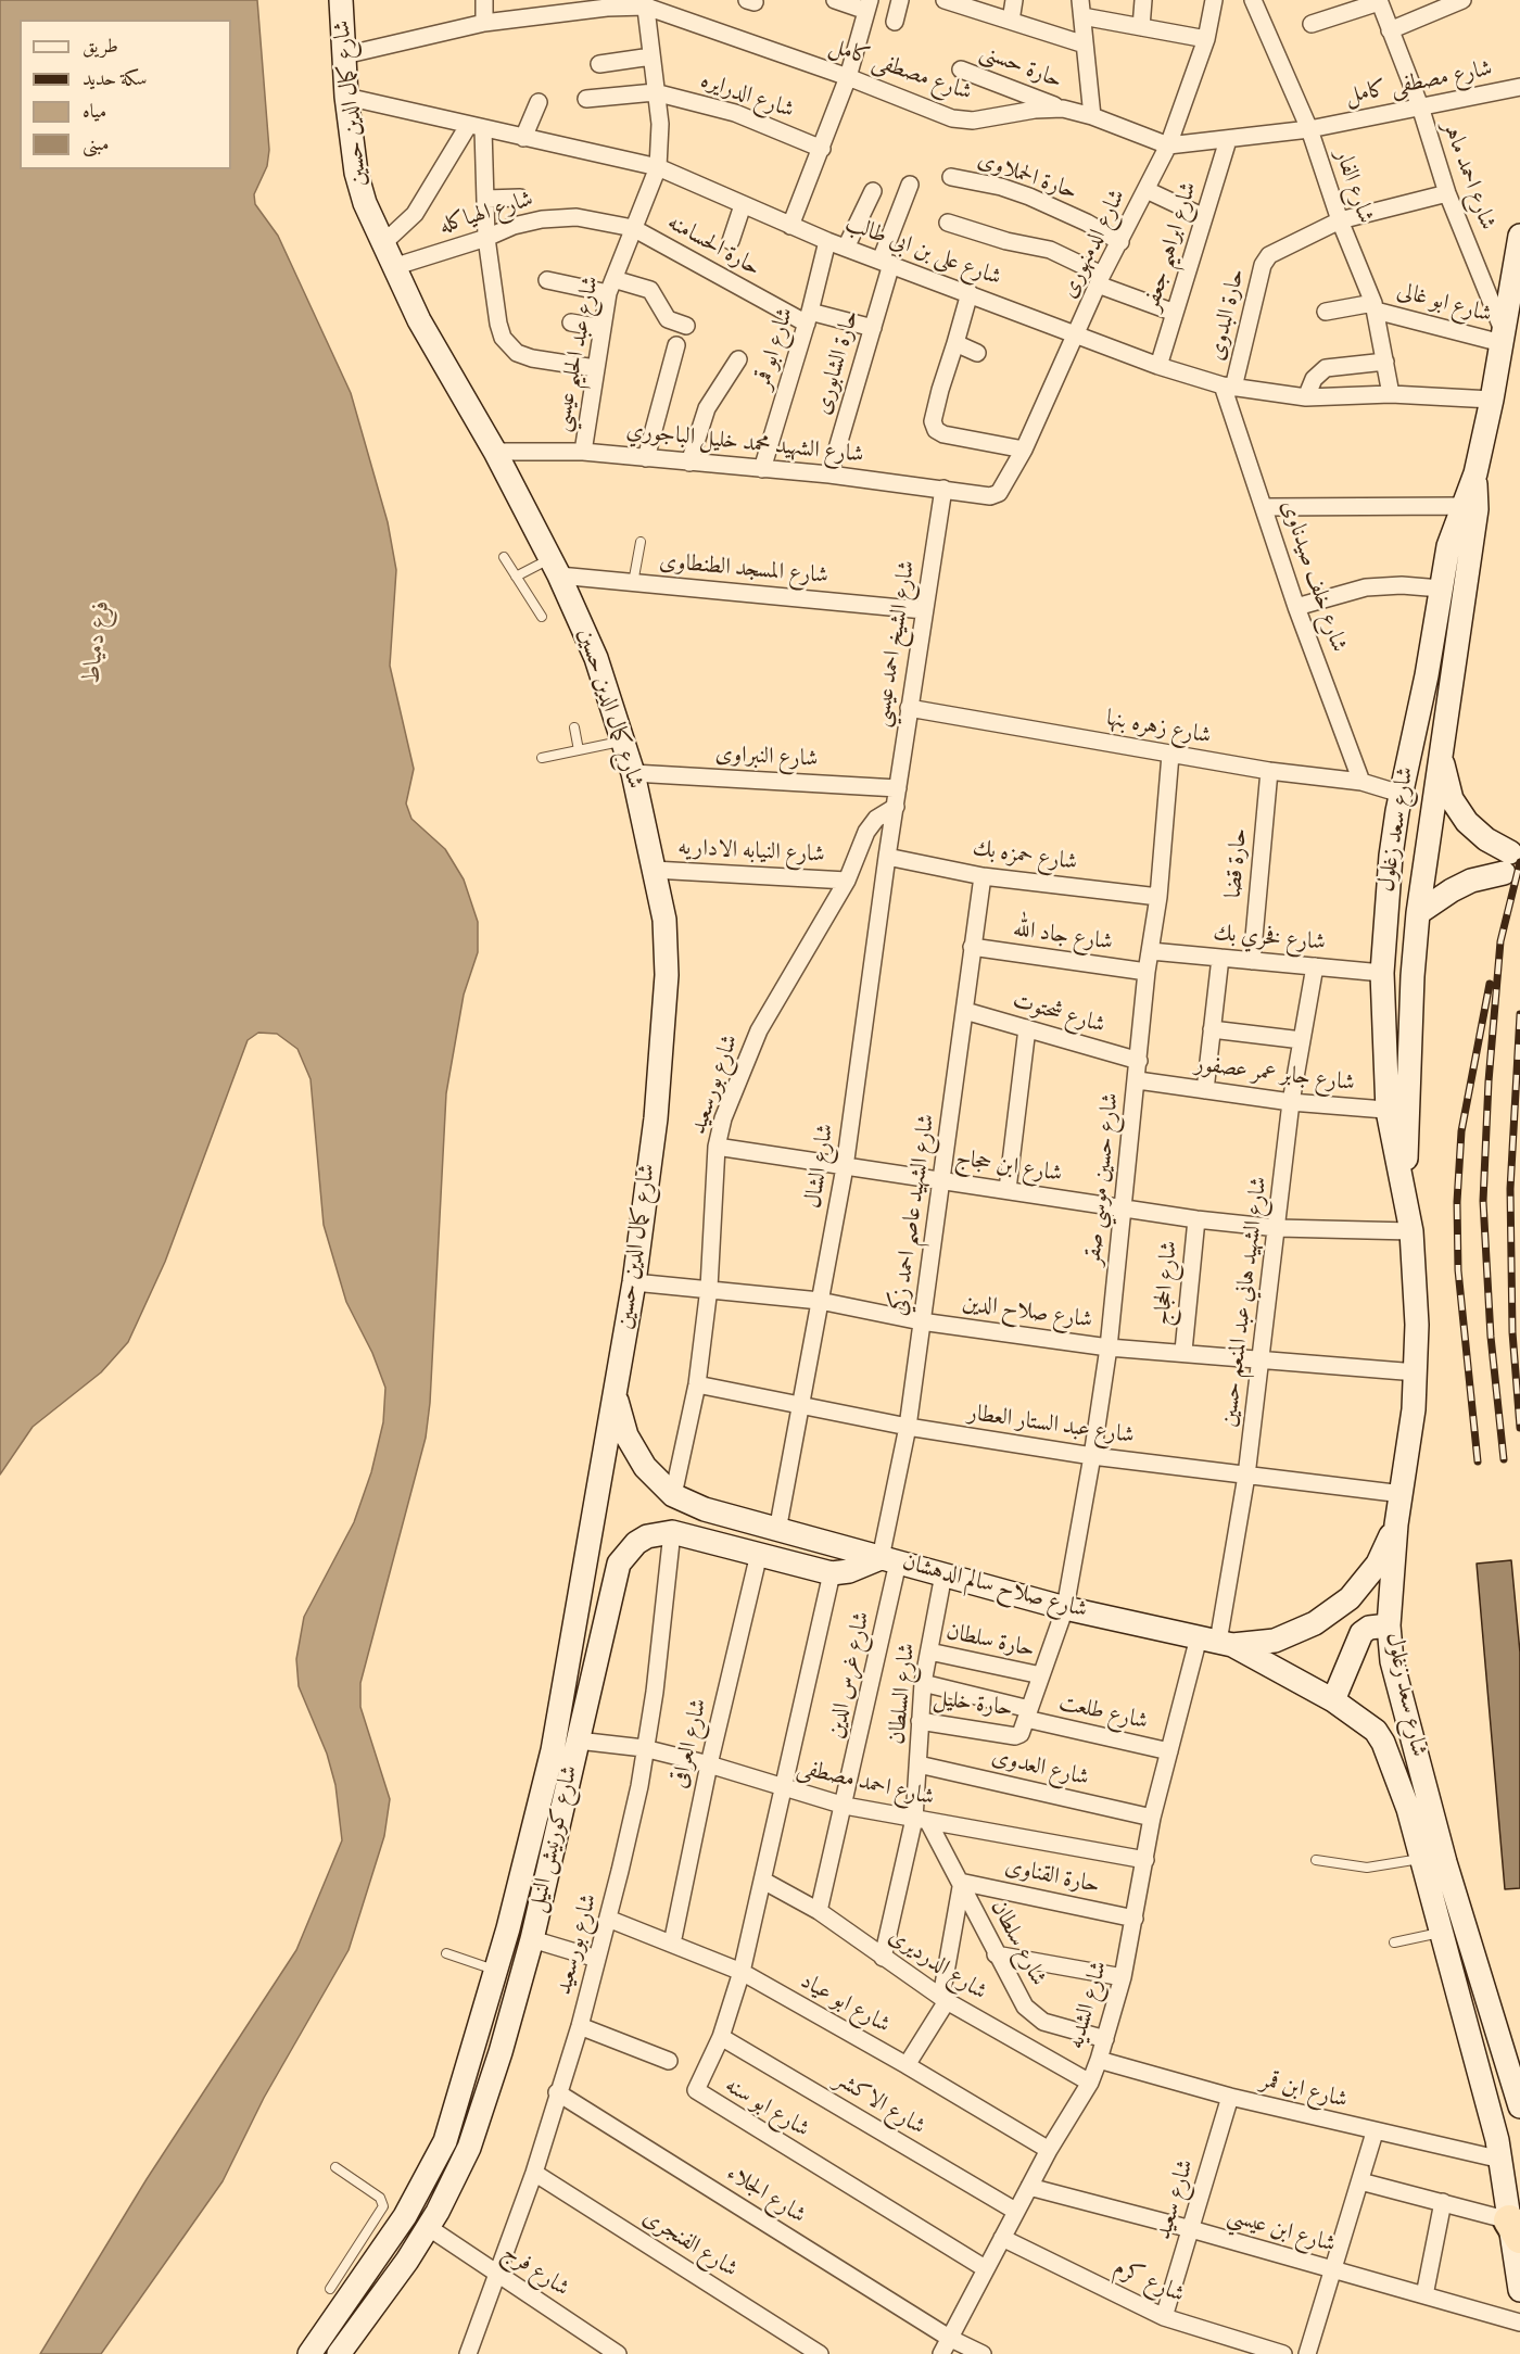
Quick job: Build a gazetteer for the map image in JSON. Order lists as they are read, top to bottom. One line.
{"streets":{"main road":["شارع كمال الدين حسين","شارع سعد زغلول","شارع صلاح سالم الدهشان","شارع كورنيش النيل"],"street":["حارة حسنى","شارع مصطفى كامل","شارع الدرايره","شارع احمد ماهر","حارة الحملاوى","شارع الفار","شارع الهياكله","شارع الدمنهورى","حارة الحسامنه","شارع ابراهيم جعفر","شارع على بن ابى طالب","شارع ابو غالى","حارة البدوى","شارع ابو قمر","شارع عبد الحليم عيسي","حارة الشابورى","شارع الشهيد محمد خليل الباجوري","شارع المسجد الطنطاوى","شارع خلف صيدناوى","شارع الشيخ احمد عيسي","شارع زهره بنها","شارع النبراوى","شارع النيابه الاداريه","شارع حمزه بك","حارة قضا","شارع جاد الله","شارع فخري بك","شارع شحتوت","شارع جابر عمر عصفور","شارع بورسعيد","شارع الشال","شارع ابن حجاج","شارع حسين موسي صقر","شارع الشهيد عاصم احمد زكي","شارع الحجاج","شارع الشهيد هاني عبد المنعم حسين","شارع صلاح الدين","شارع عبد الستار العطار","حارة سلطان","شارع غرس الدين","شارع السلطان","حارة خليل","شارع طلعت","شارع العراقى","شارع العدوى","شارع احمد مصطفى","حارة القناوى","شارع سلطان","شارع الدرديرى","شارع ابو عياد","شارع الشديه","شارع ابن قمر","شارع الاكشر","شارع ابو سنه","شارع الجلاء","شارع سعيد","شارع ابن عيسي","شارع الفنجرى","شارع فرج","شارع كرم"]},"crossings":[["حارة حسنى","شارع مصطفى كامل"],["شارع مصطفى كامل","شارع كمال الدين حسين"],["شارع مصطفى كامل","شارع احمد ماهر"],["شارع مصطفى كامل","شارع الفار"],["شارع مصطفى كامل","شارع الدمنهورى"],["شارع مصطفى كامل","شارع ابراهيم جعفر"],["شارع مصطفى كامل","شارع عبد الحليم عيسي"],["شارع الدرايره","شارع عبد الحليم عيسي"],["شارع كمال الدين حسين","شارع الهياكله"],["شارع كمال الدين حسين","شارع على بن ابى طالب"],["شارع كمال الدين حسين","شارع الشهيد محمد خليل الباجوري"],["شارع كمال الدين حسين","شارع المسجد الطنطاوى"],["شارع كمال الدين حسين","شارع النبراوى"],["شارع كمال الدين حسين","شارع النيابه الاداريه"],["شارع كمال الدين حسين","شارع صلاح الدين"],["شارع كمال الدين حسين","شارع صلاح سالم الدهشان"],["شارع كمال الدين حسين","شارع كورنيش النيل"],["شارع احمد ماهر","شارع ابو غالى"],["شارع احمد ماهر","حارة البدوى"],["شارع احمد ماهر","شارع سعد زغلول"],["حارة الحملاوى","شارع الدمنهورى"],["شارع الفار","شارع على بن ابى طالب"],["شارع الفار","شارع ابو غالى"],["شارع الفار","حارة البدوى"],["شارع الهياكله","حارة الحسامنه"],["شارع الهياكله","شارع عبد الحليم عيسي"],["شارع الدمنهورى","شارع على بن ابى طالب"],["شارع الدمنهورى","شارع الشهيد محمد خليل الباجوري"],["حارة الحسامنه","شارع ابو قمر"],["حارة الحسامنه","شارع عبد الحليم عيسي"],["حارة الحسامنه","حارة الشابورى"],["شارع ابراهيم جعفر","شارع على بن ابى طالب"],["شارع على بن ابى طالب","حارة البدوى"],["شارع على بن ابى طالب","شارع ابو قمر"],["شارع على بن ابى طالب","شارع عبد الحليم عيسي"],["شارع على بن ابى طالب","حارة الشابورى"],["شارع على بن ابى طالب","شارع خلف صيدناوى"],["شارع على بن ابى طالب","شارع سعد زغلول"],["شارع ابو غالى","شارع سعد زغلول"],["حارة البدوى","شارع خلف صيدناوى"],["شارع ابو قمر","شارع الشهيد محمد خليل الباجوري"],["شارع عبد الحليم عيسي","شارع الشهيد محمد خليل الباجوري"],["حارة الشابورى","شارع الشهيد محمد خليل الباجوري"],["شارع الشهيد محمد خليل الباجوري","شارع الشيخ احمد عيسي"],["شارع المسجد الطنطاوى","شارع الشيخ احمد عيسي"],["شارع خلف صيدناوى","شارع زهره بنها"],["شارع الشيخ احمد عيسي","شارع زهره بنها"],["شارع الشيخ احمد عيسي","شارع النبراوى"],["شارع الشيخ احمد عيسي","شارع بورسعيد"],["شارع الشيخ احمد عيسي","شارع الشال"],["شارع زهره بنها","شارع سعد زغلول"],["شارع زهره بنها","حارة قضا"],["شارع زهره بنها","شارع حسين موسي صقر"],["شارع سعد زغلول","شارع فخري بك"],["شارع سعد زغلول","شارع جابر عمر عصفور"],["شارع سعد زغلول","شارع ابن حجاج"],["شارع سعد زغلول","شارع الشهيد هاني عبد المنعم حسين"],["شارع سعد زغلول","شارع صلاح الدين"],["شارع سعد زغلول","شارع عبد الستار العطار"],["شارع سعد زغلول","شارع صلاح سالم الدهشان"],["شارع سعد زغلول","شارع الشديه"],["شارع سعد زغلول","شارع ابن قمر"],["شارع النيابه الاداريه","شارع بورسعيد"],["شارع حمزه بك","شارع الشال"],["شارع حمزه بك","شارع حسين موسي صقر"],["شارع حمزه بك","شارع الشهيد عاصم احمد زكي"],["حارة قضا","شارع فخري بك"],["شارع جاد الله","شارع حسين موسي صقر"],["شارع جاد الله","شارع الشهيد عاصم احمد زكي"],["شارع فخري بك","شارع حسين موسي صقر"],["شارع فخري بك","شارع الشهيد هاني عبد المنعم حسين"],["شارع شحتوت","شارع حسين موسي صقر"],["شارع شحتوت","شارع الشهيد عاصم احمد زكي"],["شارع جابر عمر عصفور","شارع حسين موسي صقر"],["شارع جابر عمر عصفور","شارع الشهيد هاني عبد المنعم حسين"],["شارع بورسعيد","شارع الشال"],["شارع بورسعيد","شارع ابن حجاج"],["شارع بورسعيد","شارع صلاح الدين"],["شارع بورسعيد","شارع عبد الستار العطار"],["شارع بورسعيد","شارع صلاح سالم الدهشان"],["شارع بورسعيد","شارع احمد مصطفى"],["شارع بورسعيد","شارع كورنيش النيل"],["شارع بورسعيد","شارع ابو عياد"],["شارع بورسعيد","شارع الجلاء"],["شارع بورسعيد","شارع الفنجرى"],["شارع بورسعيد","شارع فرج"],["شارع الشال","شارع ابن حجاج"],["شارع الشال","شارع صلاح الدين"],["شارع الشال","شارع عبد الستار العطار"],["شارع الشال","شارع صلاح سالم الدهشان"],["شارع ابن حجاج","شارع حسين موسي صقر"],["شارع ابن حجاج","شارع الشهيد عاصم احمد زكي"],["شارع ابن حجاج","شارع الحجاج"],["شارع ابن حجاج","شارع الشهيد هاني عبد المنعم حسين"],["شارع حسين موسي صقر","شارع صلاح الدين"],["شارع حسين موسي صقر","شارع عبد الستار العطار"],["شارع حسين موسي صقر","شارع صلاح سالم الدهشان"],["شارع حسين موسي صقر","حارة سلطان"],["شارع حسين موسي صقر","حارة خليل"],["شارع حسين موسي صقر","شارع طلعت"],["شارع الشهيد عاصم احمد زكي","شارع صلاح الدين"],["شارع الشهيد عاصم احمد زكي","شارع عبد الستار العطار"],["شارع الشهيد عاصم احمد زكي","شارع صلاح سالم الدهشان"],["شارع الشهيد عاصم احمد زكي","شارع غرس الدين"],["شارع الشهيد عاصم احمد زكي","شارع كورنيش النيل"],["شارع الحجاج","شارع صلاح الدين"],["شارع الشهيد هاني عبد المنعم حسين","شارع صلاح الدين"],["شارع الشهيد هاني عبد المنعم حسين","شارع عبد الستار العطار"],["شارع الشهيد هاني عبد المنعم حسين","شارع صلاح سالم الدهشان"],["شارع الشهيد هاني عبد المنعم حسين","شارع الشديه"],["شارع صلاح سالم الدهشان","شارع غرس الدين"],["شارع صلاح سالم الدهشان","شارع السلطان"],["شارع صلاح سالم الدهشان","شارع كورنيش النيل"],["شارع صلاح سالم الدهشان","شارع الشديه"],["حارة سلطان","شارع السلطان"],["شارع غرس الدين","شارع احمد مصطفى"],["شارع غرس الدين","شارع كورنيش النيل"],["شارع غرس الدين","شارع الدرديرى"],["شارع السلطان","حارة خليل"],["شارع السلطان","شارع العدوى"],["شارع السلطان","شارع احمد مصطفى"],["شارع السلطان","شارع سلطان"],["شارع السلطان","شارع الدرديرى"],["حارة خليل","شارع طلعت"],["شارع طلعت","شارع الشديه"],["شارع العراقى","شارع احمد مصطفى"],["شارع العراقى","شارع كورنيش النيل"],["شارع العراقى","شارع ابو عياد"],["شارع العدوى","شارع الشديه"],["شارع احمد مصطفى","شارع كورنيش النيل"],["شارع احمد مصطفى","شارع سلطان"],["شارع احمد مصطفى","شارع الشديه"],["شارع احمد مصطفى","شارع ابو سنه"],["شارع كورنيش النيل","شارع فرج"],["حارة القناوى","شارع سلطان"],["حارة القناوى","شارع الشديه"],["شارع سلطان","شارع الشديه"],["شارع الدرديرى","شارع الشديه"],["شارع الدرديرى","شارع ابو سنه"],["شارع ابو عياد","شارع الشديه"],["شارع ابو عياد","شارع ابو سنه"],["شارع الشديه","شارع ابن قمر"],["شارع الشديه","شارع الاكشر"],["شارع الشديه","شارع ابو سنه"],["شارع الشديه","شارع الجلاء"],["شارع الشديه","شارع ابن عيسي"],["شارع الشديه","شارع كرم"],["شارع ابن قمر","شارع سعيد"],["شارع الاكشر","شارع ابو سنه"],["شارع سعيد","شارع ابن عيسي"],["شارع سعيد","شارع كرم"]],"water":["فرع دمياط"],"legend":["طريق","سكة حديد","مياه","مبنى"]}
